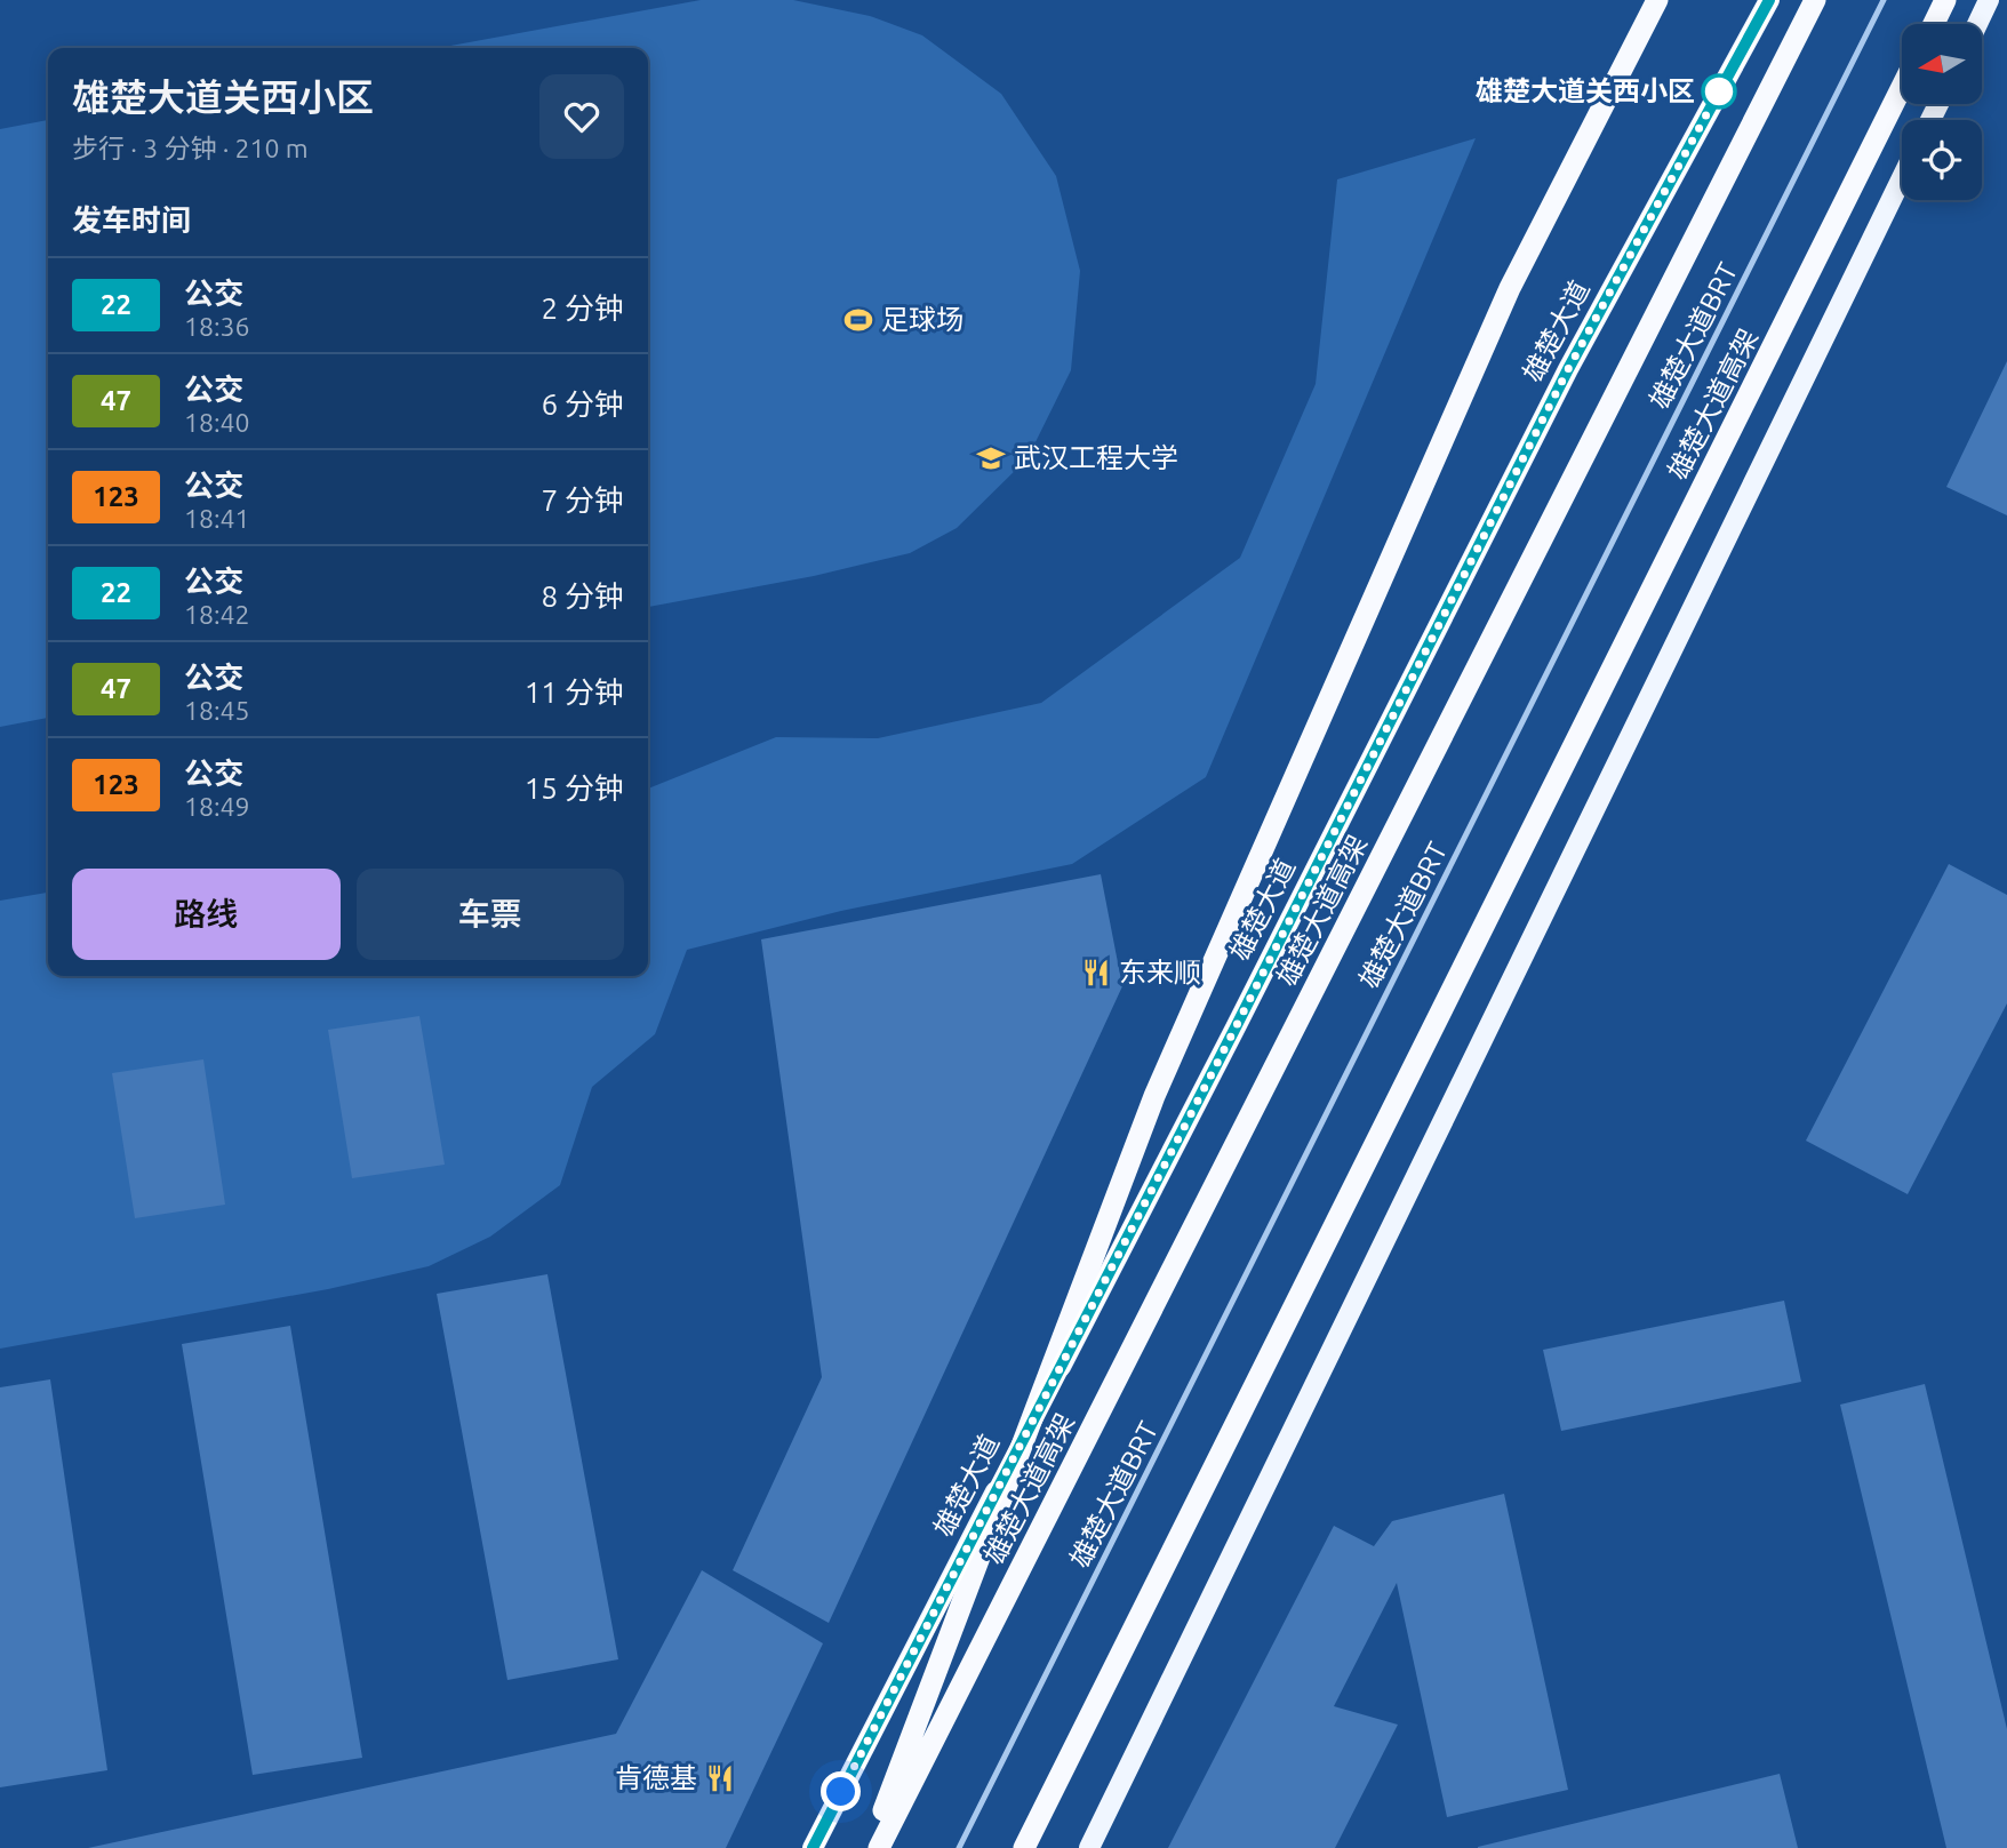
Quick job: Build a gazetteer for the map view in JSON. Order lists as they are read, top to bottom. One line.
{"streets":{"highway":["雄楚大道高架"],"main road":["雄楚大道"],"lane":["雄楚大道BRT"]},"places":{"other":["雄楚大道关西小区"],"sports":["足球场"],"school or university":["武汉工程大学"],"restaurant":["东来顺","肯德基"]},"lines":["bus line 22"],"north":"left","page":{"heading":[["雄楚大道关西小区","步行 · 3 分钟 · 210 m"],"发车时间"],"list":[{"mark":"22","name":"公交","note":"18:36","value":"2 分钟"},{"mark":"47","name":"公交","note":"18:40","value":"6 分钟"},{"mark":"123","name":"公交","note":"18:41","value":"7 分钟"},{"mark":"22","name":"公交","note":"18:42","value":"8 分钟"},{"mark":"47","name":"公交","note":"18:45","value":"11 分钟"},{"mark":"123","name":"公交","note":"18:49","value":"15 分钟"}],"buttons":["路线","车票"]}}
